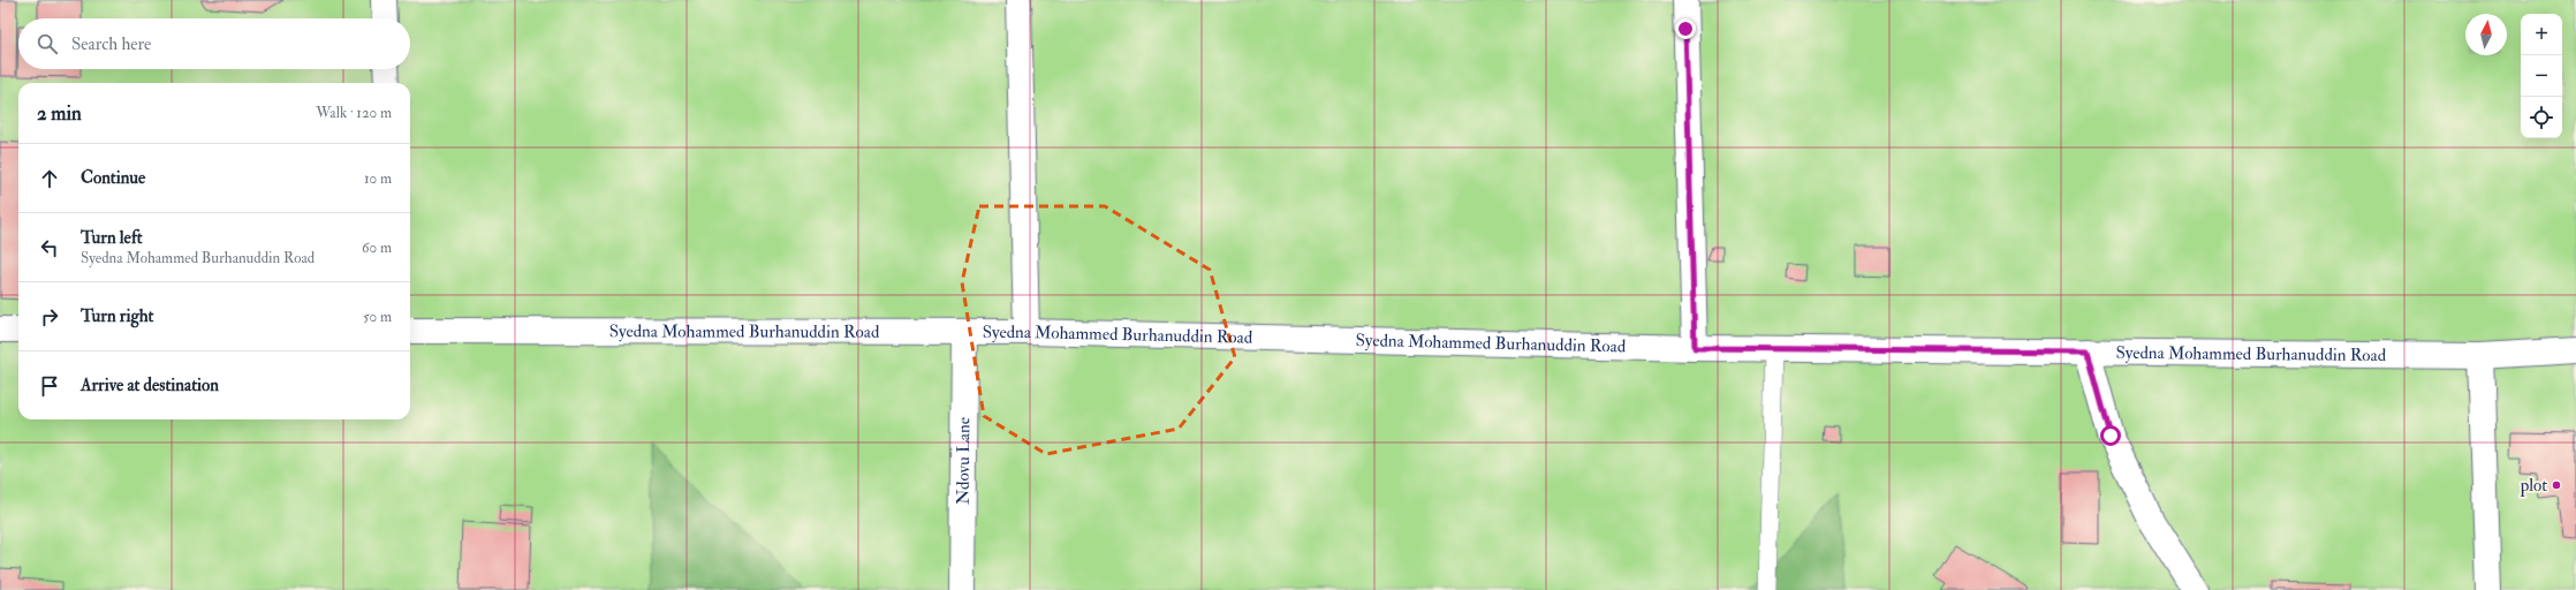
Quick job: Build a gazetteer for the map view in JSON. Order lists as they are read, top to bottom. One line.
{"streets":{"street":["Syedna Mohammed Burhanuddin Road","Ndovu Lane"]},"crossings":[["Syedna Mohammed Burhanuddin Road","Ndovu Lane"]],"places":["plot"],"north":"top","page":{"map_buttons":["+","−"],"search":"Search here","heading":["2 min","Walk · 120 m"],"list":[["Continue","10 m"],["Turn left","Syedna Mohammed Burhanuddin Road","60 m"],["Turn right","50 m"],"Arrive at destination"]}}
